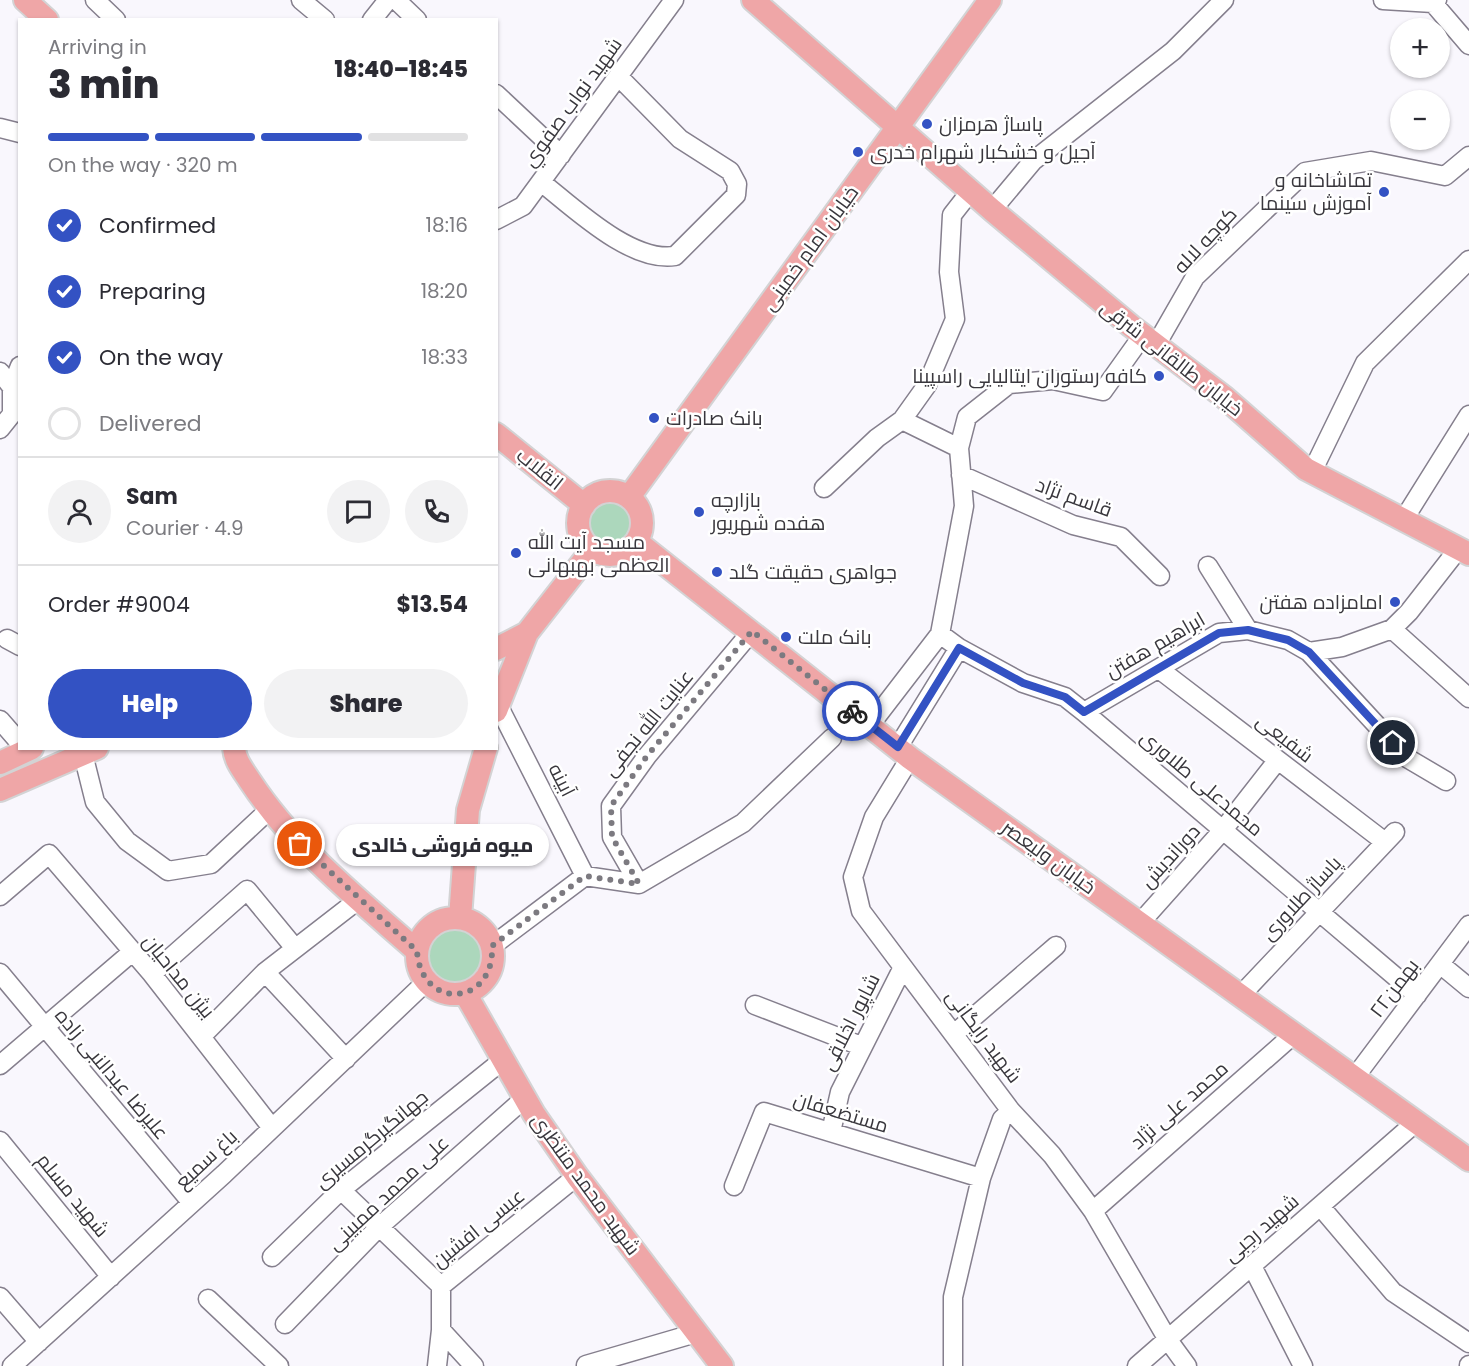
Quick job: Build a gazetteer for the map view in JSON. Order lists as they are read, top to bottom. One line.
{"streets":{"main road":["خیابان امام خمینی","خیابان طالقانی شرقی","انقلاب","خیابان ولیعصر","شهید محمد منتظری"],"street":["شهید نواب صفوي","کوچه لاله","قاسم نژاد","ابراهیم هفتن","عنایت الله نجفی","شفیعی","آبینه","محمدعلی طلاوری","دوراندیش","پاساژ طلاوری","بیژن مداحیان","۲۲بهمن","شاپور اخلاقی","شهید رایگانی","علیرضا عبدالنبی زاده","محمد علی نژاد","مستضعفان","جهانگیرگرمسیری","باغ سمیع","علی محمد ممبینی","شهید مسلم","عیسی افشین","شهید رجبی"]},"crossings":[["کوچه لاله","خیابان طالقانی شرقی"],["خیابان امام خمینی","خیابان طالقانی شرقی"],["خیابان امام خمینی","انقلاب"],["خیابان امام خمینی","خیابان ولیعصر"],["انقلاب","خیابان ولیعصر"],["ابراهیم هفتن","شفیعی"],["ابراهیم هفتن","محمدعلی طلاوری"],["عنایت الله نجفی","خیابان ولیعصر"],["شفیعی","دوراندیش"],["شفیعی","پاساژ طلاوری"],["محمدعلی طلاوری","دوراندیش"],["محمدعلی طلاوری","پاساژ طلاوری"],["محمدعلی طلاوری","۲۲بهمن"],["محمدعلی طلاوری","شهید رایگانی"],["دوراندیش","خیابان ولیعصر"],["خیابان ولیعصر","پاساژ طلاوری"],["خیابان ولیعصر","۲۲بهمن"],["خیابان ولیعصر","شهید رایگانی"],["خیابان ولیعصر","محمد علی نژاد"],["خیابان ولیعصر","شهید رجبی"],["بیژن مداحیان","باغ سمیع"],["شاپور اخلاقی","شهید رایگانی"],["شاپور اخلاقی","مستضعفان"],["شهید رایگانی","مستضعفان"],["علیرضا عبدالنبی زاده","باغ سمیع"],["جهانگیرگرمسیری","شهید محمد منتظری"],["باغ سمیع","شهید محمد منتظری"],["باغ سمیع","شهید مسلم"],["شهید محمد منتظری","علی محمد ممبینی"],["شهید محمد منتظری","عیسی افشین"]],"places":["پاساژ هرمزان","آجیل و خشکبار شهرام خدری","تماشاخانه و آموزش سینما","کافه رستوران ایتالیایی راسپینا","بانک صادرات","بازارچه هفده شهریور","مسجد آیت الله العظمی بهبهانی","جواهری حقیقت گلد","امامزاده هفتن","بانک ملت","میوه فروشی خالدی"],"page":{"map_buttons":["+","−"],"heading":["3 min","Arriving in","18:40–18:45"],"panel":["Sam","Courier · 4.9","Order #9004","$13.54"],"bar":"On the way · 320 m","list":[["Confirmed","18:16"],["Preparing","18:20"],["On the way","18:33"],"Delivered"],"buttons":["Help","Share"],"bubble":"میوه فروشی خالدی"}}
